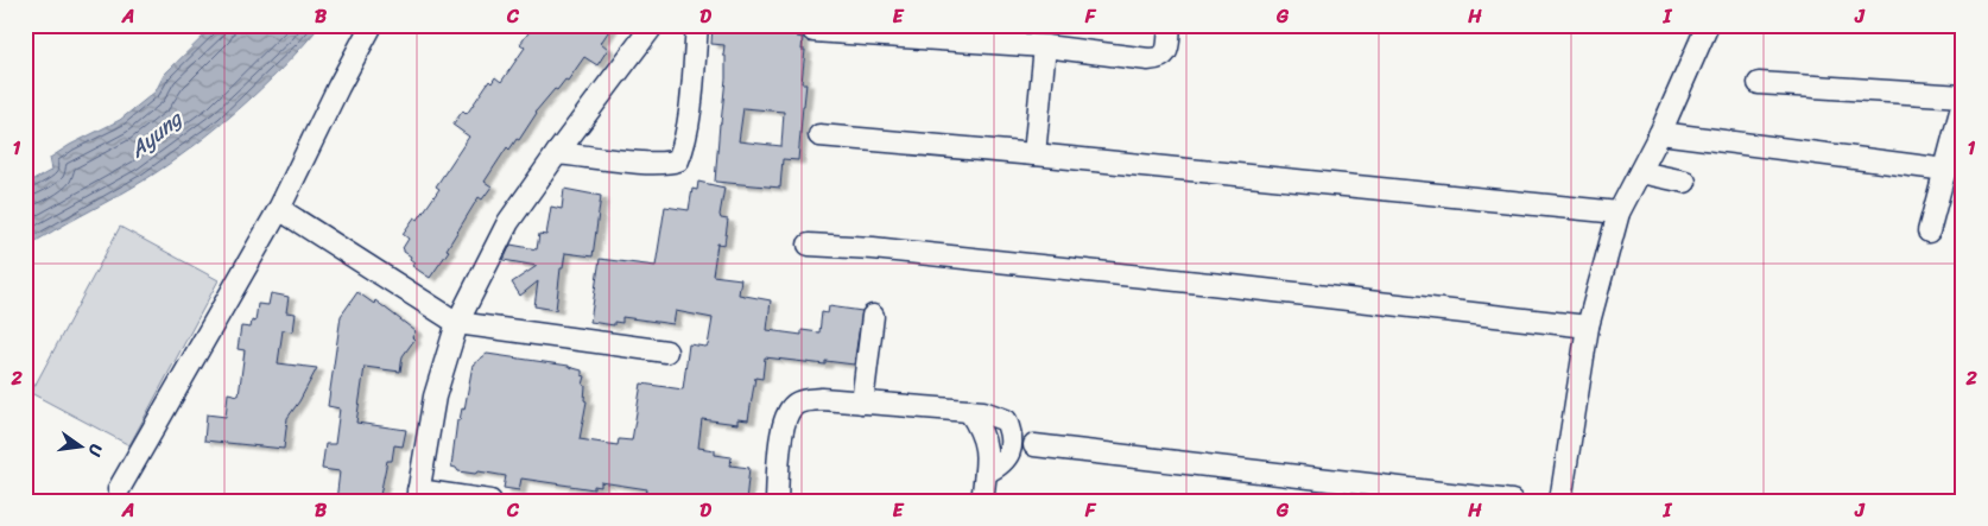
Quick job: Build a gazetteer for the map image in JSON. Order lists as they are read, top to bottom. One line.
{"water":["Ayung"],"north":"right","grid":{"columns":["A","B","C","D","E","F","G","H","I","J"],"rows":["1","2"]}}
